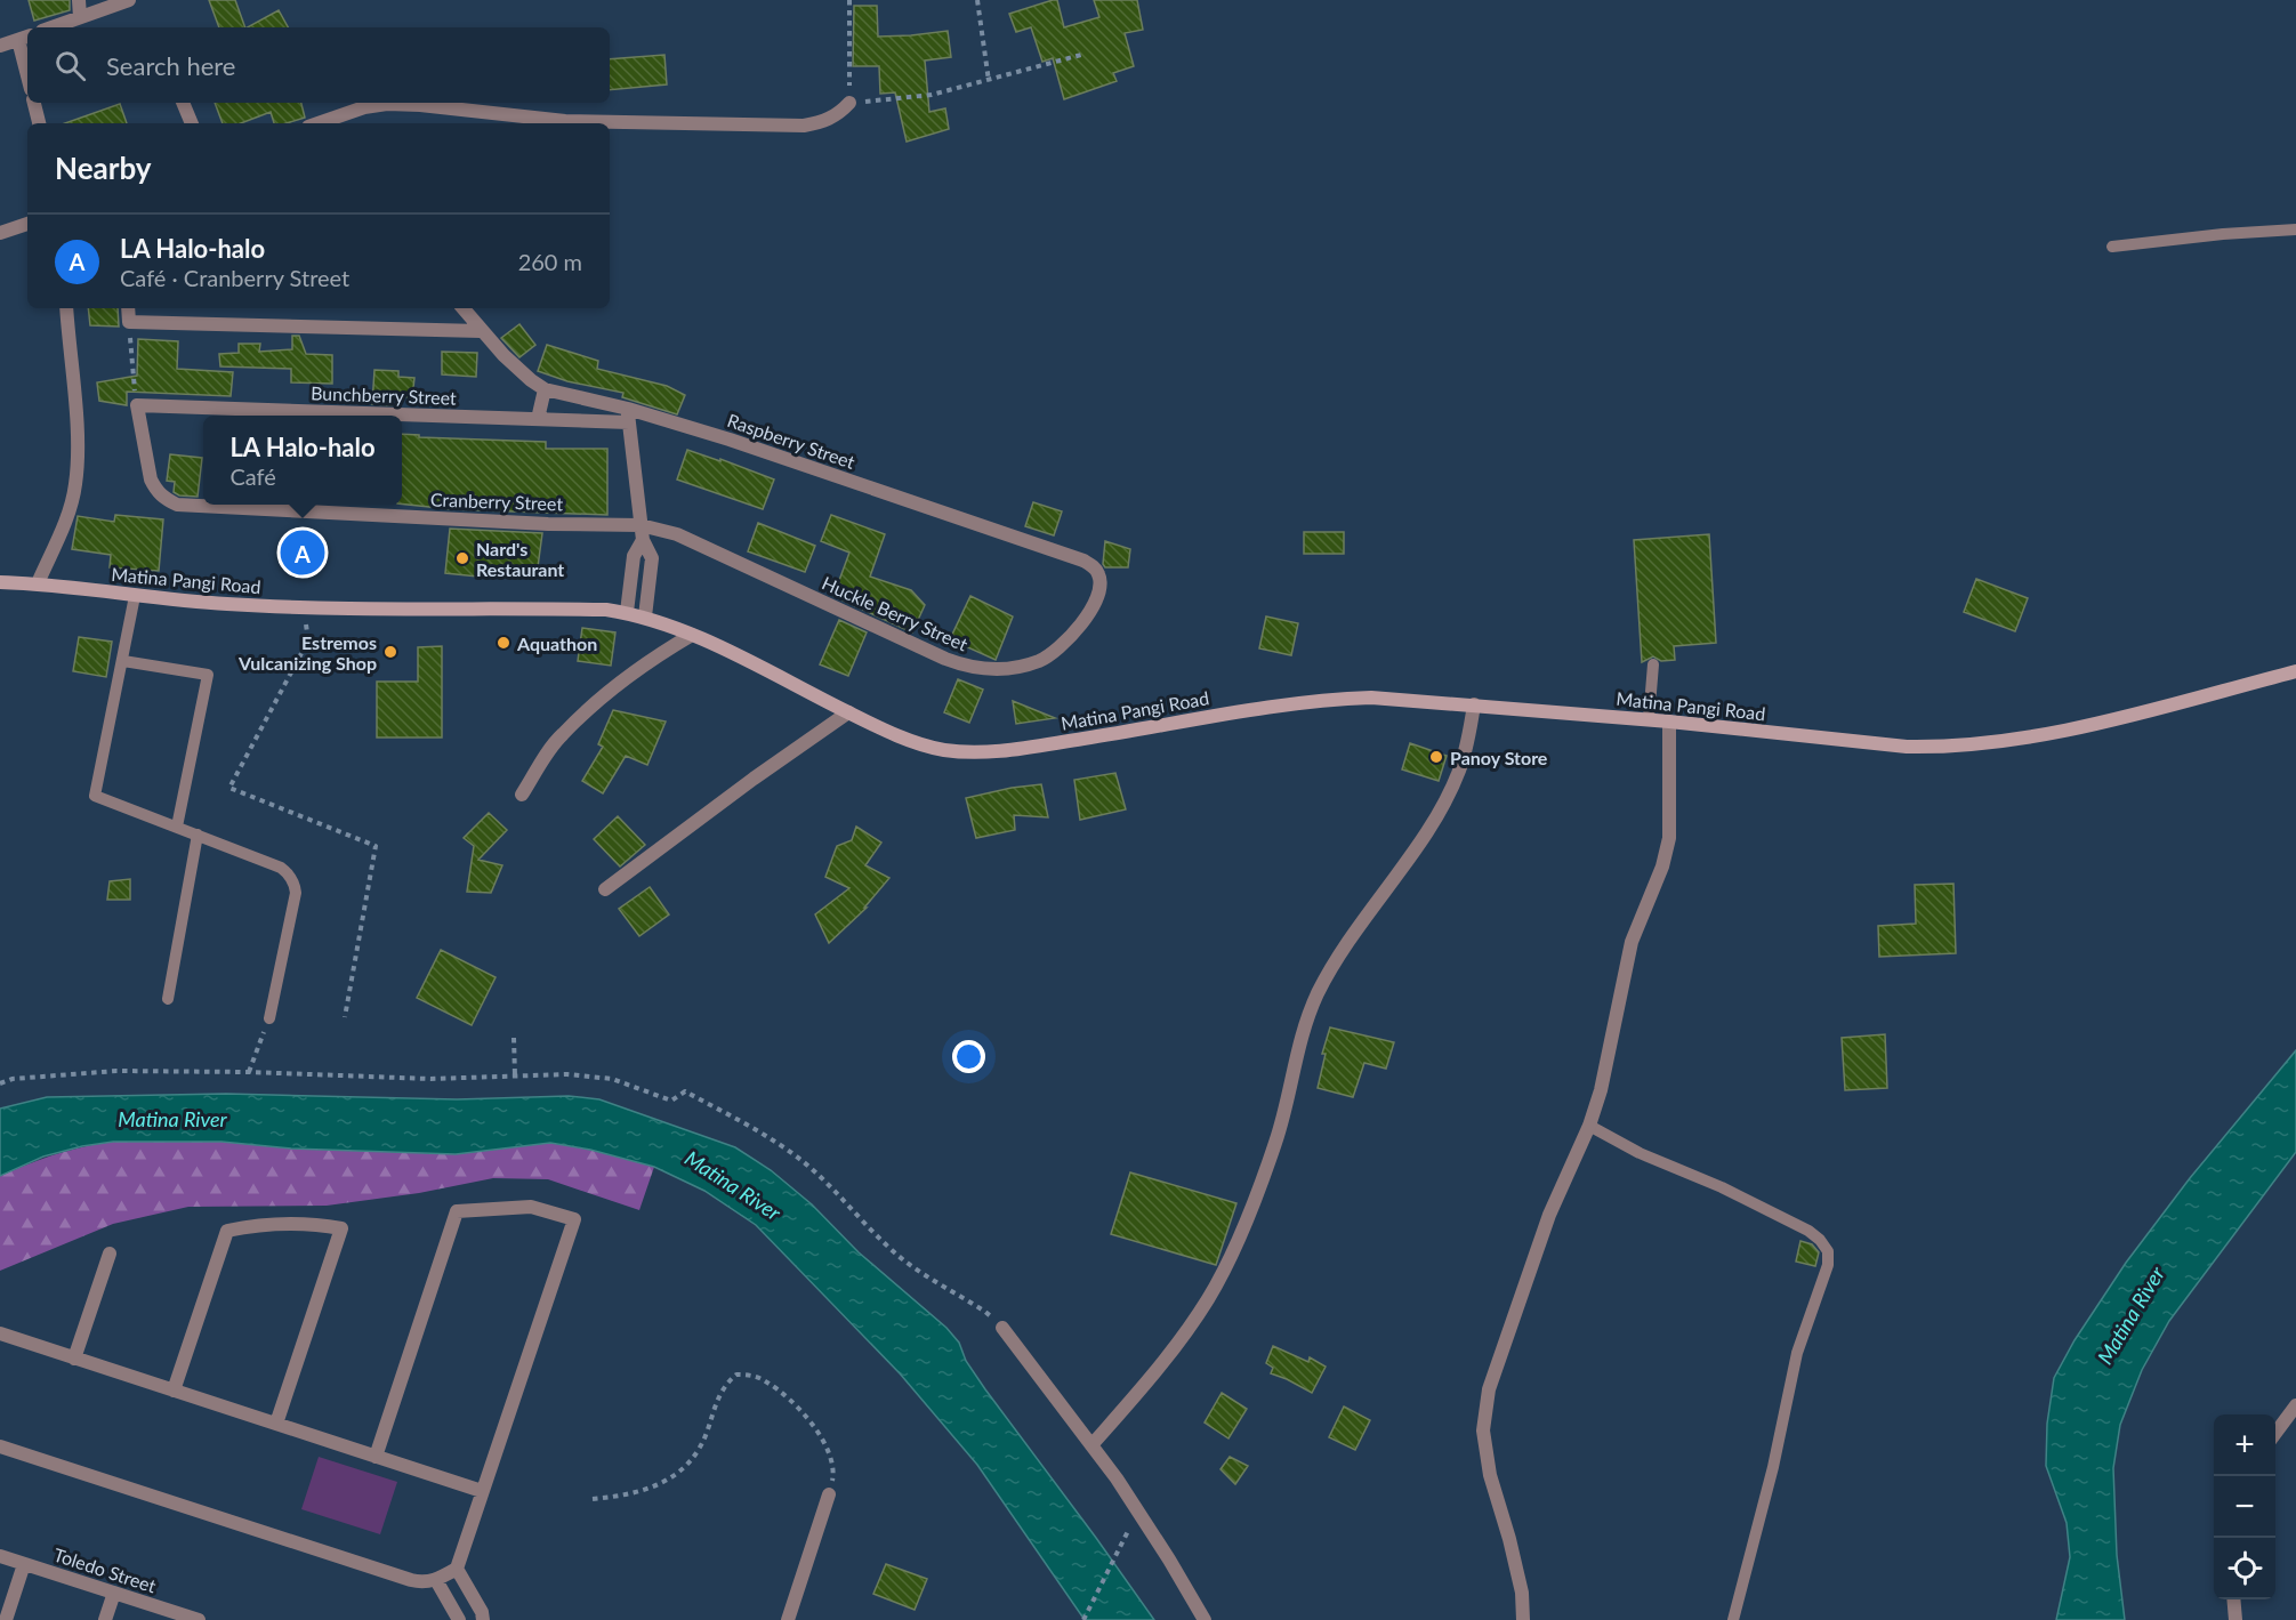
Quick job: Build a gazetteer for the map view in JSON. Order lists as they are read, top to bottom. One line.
{"streets":{"street":["Bunchberry Street","Raspberry Street","Cranberry Street","Matina Pangi Road","Huckle Berry Street","Toledo Street"]},"crossings":[["Bunchberry Street","Raspberry Street"],["Bunchberry Street","Cranberry Street"],["Raspberry Street","Huckle Berry Street"],["Cranberry Street","Huckle Berry Street"]],"water":["Matina River"],"places":["Nard's Restaurant","Aquathon","Estremos Vulcanizing Shop","Panoy Store"],"page":{"search":"Search here","heading":"Nearby","list":[{"mark":"A","name":"LA Halo-halo","note":"Café · Cranberry Street","value":"260 m"}],"popup":["LA Halo-halo","Café"],"pins":"A","map_buttons":["+","−"]}}
